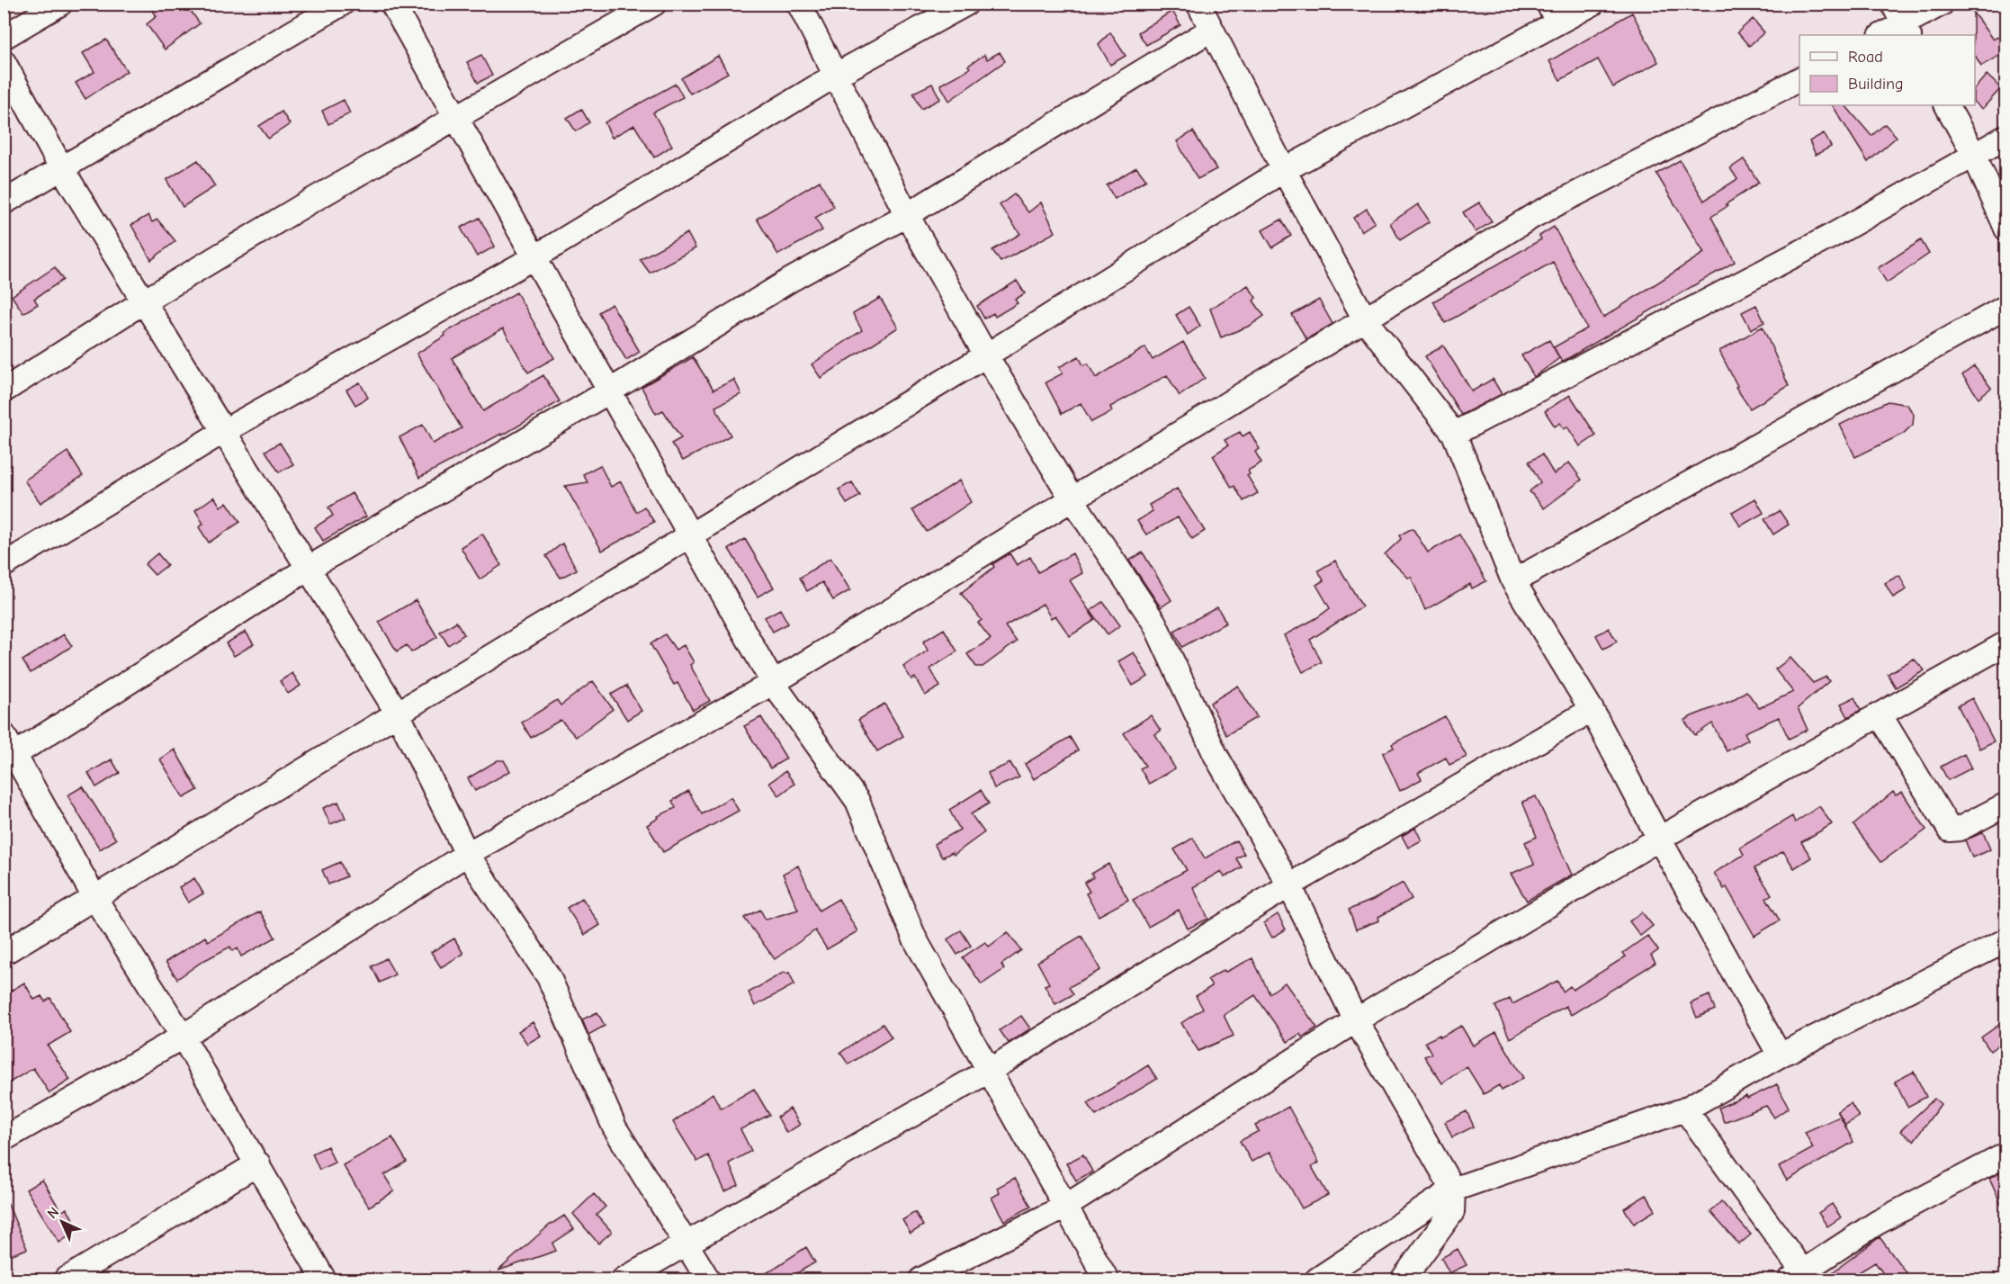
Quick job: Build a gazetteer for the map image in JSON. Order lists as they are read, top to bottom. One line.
{"legend":["Road","Building"],"north":"top left"}
